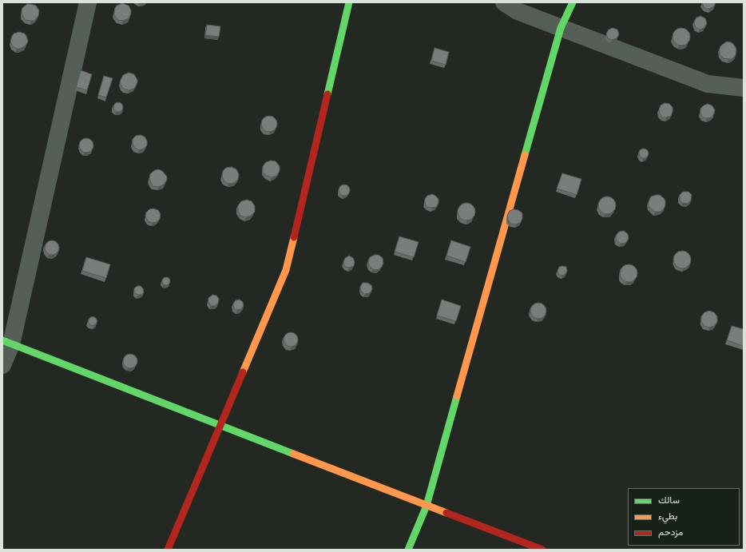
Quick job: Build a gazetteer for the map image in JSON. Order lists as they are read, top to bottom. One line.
{"legend":["سالك","بطيء","مزدحم"]}
